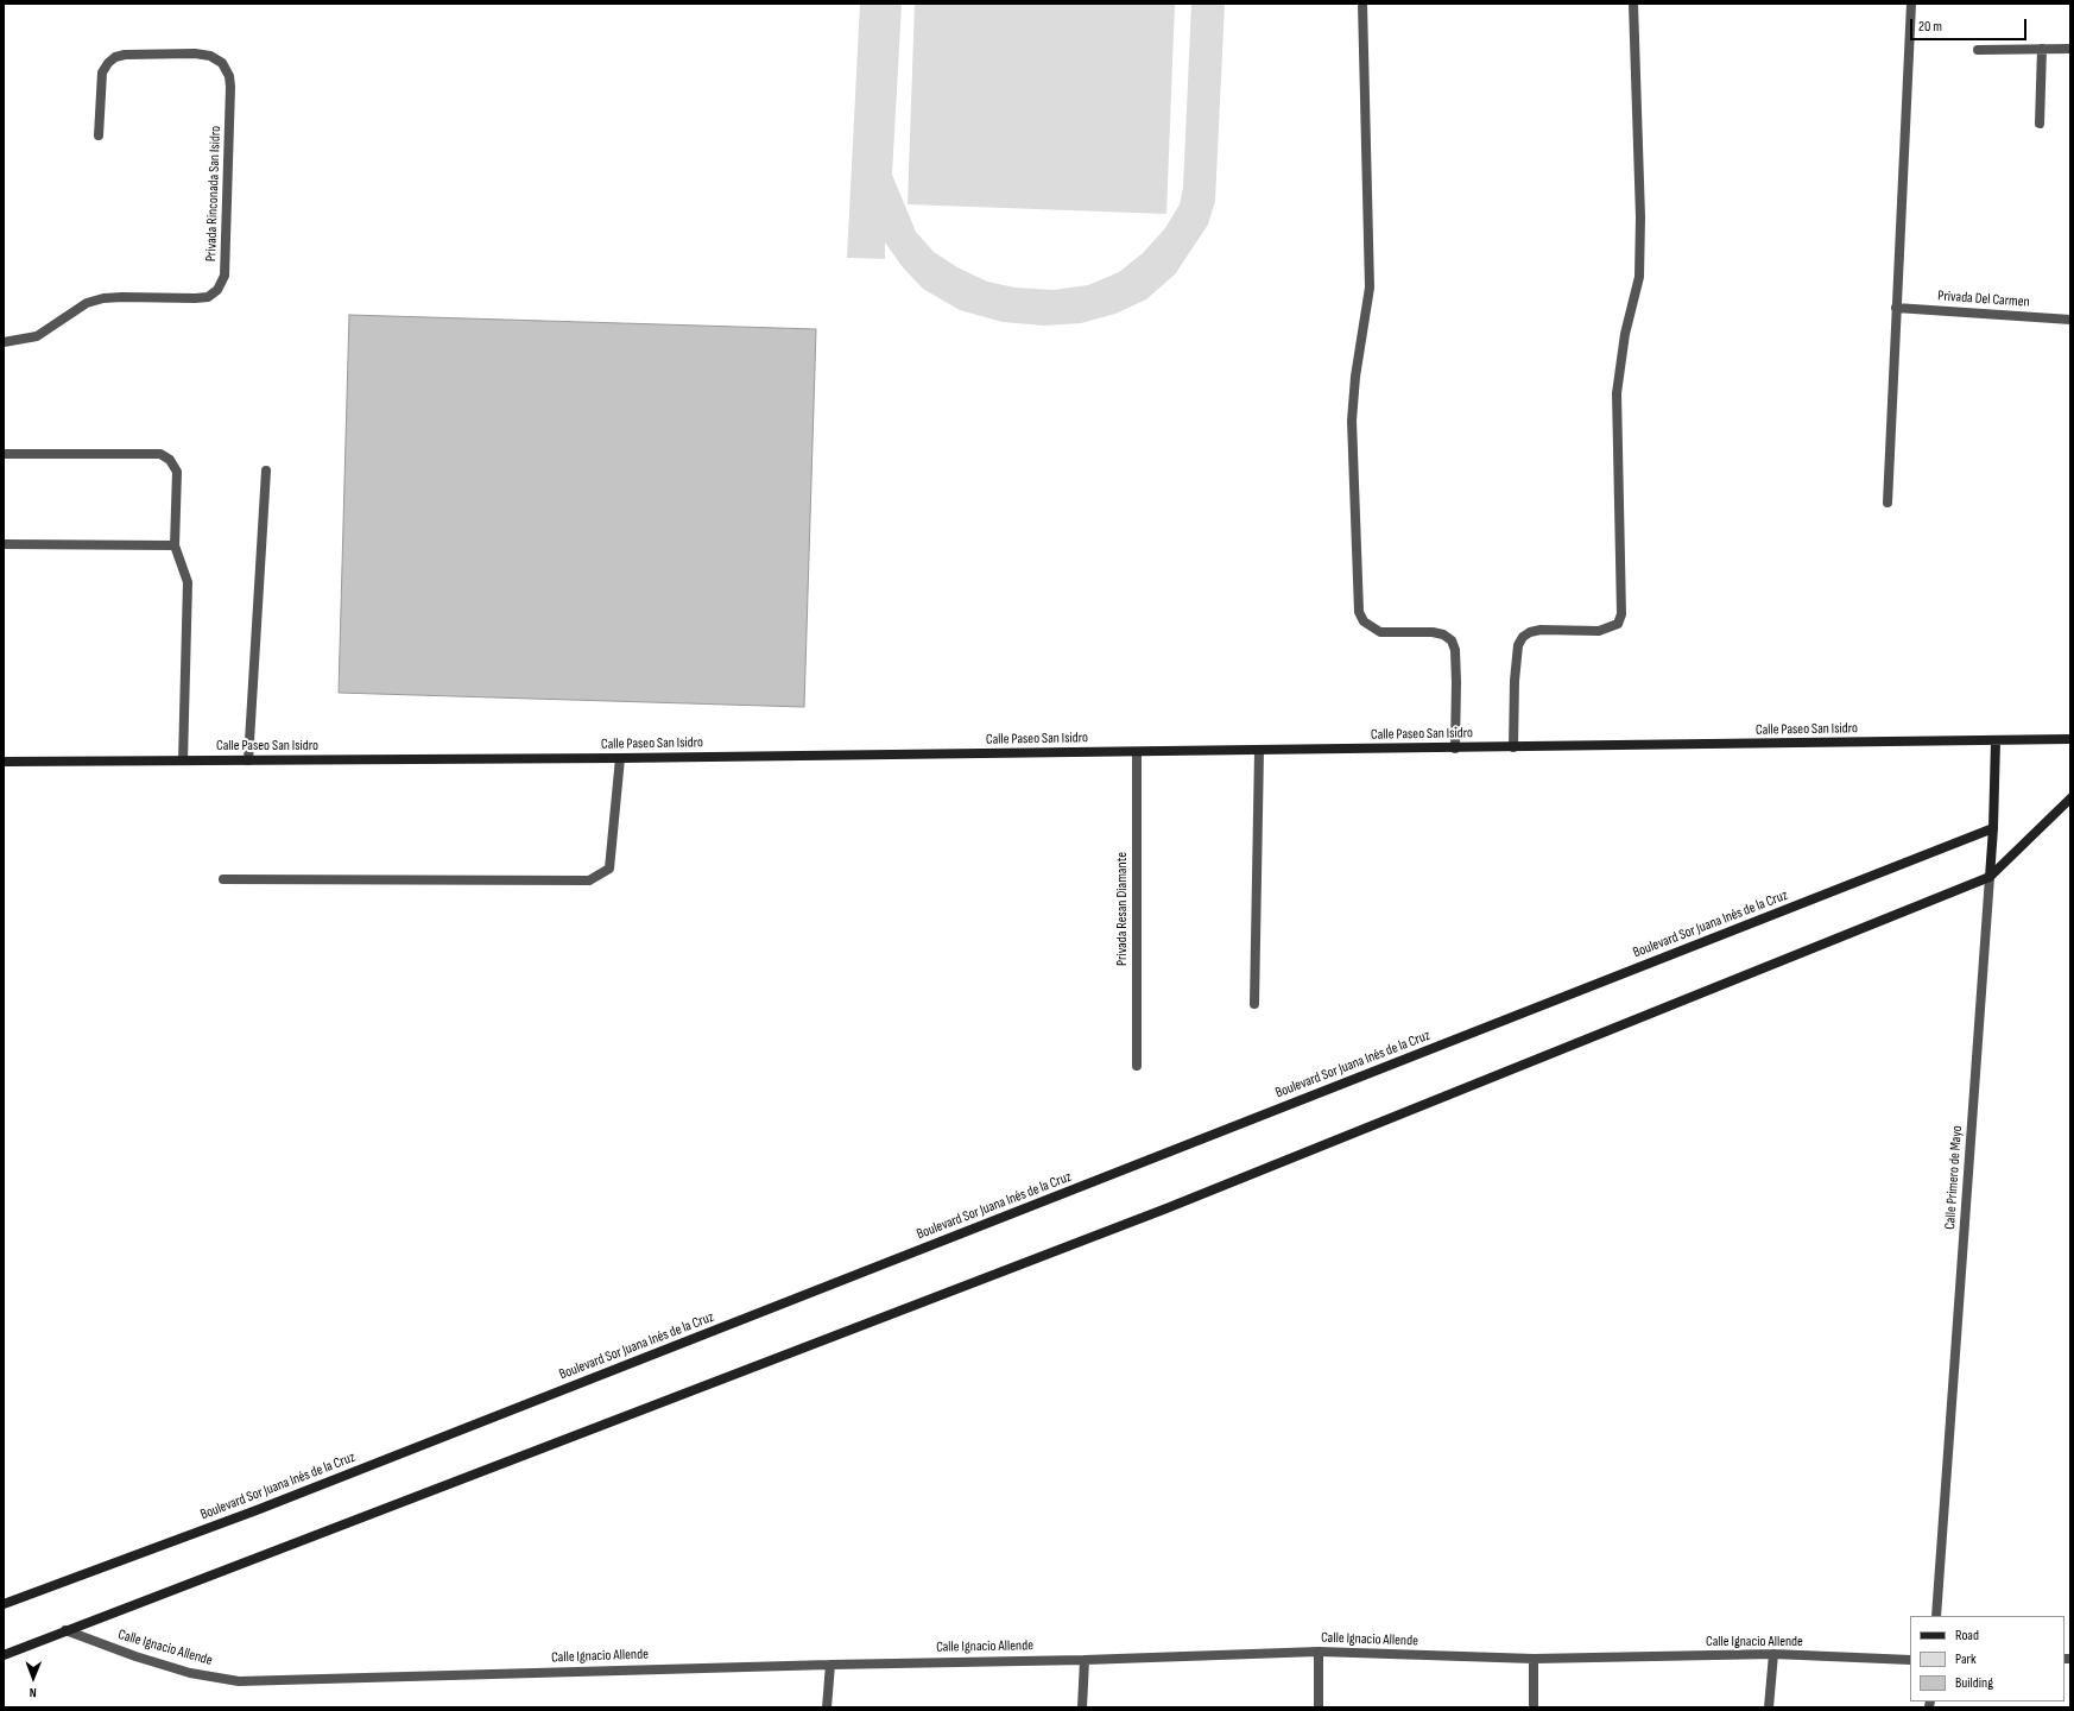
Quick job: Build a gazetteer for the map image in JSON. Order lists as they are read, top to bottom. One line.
{"streets":{"main road":["Calle Paseo San Isidro","Boulevard Sor Juana Inés de la Cruz","Calle Primero de Mayo"],"street":["Privada Rinconada San Isidro","Privada Del Carmen","Privada Resan Diamante","Calle Ignacio Allende"]},"crossings":[["Calle Paseo San Isidro","Privada Resan Diamante"],["Calle Paseo San Isidro","Calle Primero de Mayo"],["Boulevard Sor Juana Inés de la Cruz","Calle Primero de Mayo"]],"legend":["Road","Park","Building"],"scale_bar":"20 m","north":"bottom"}
